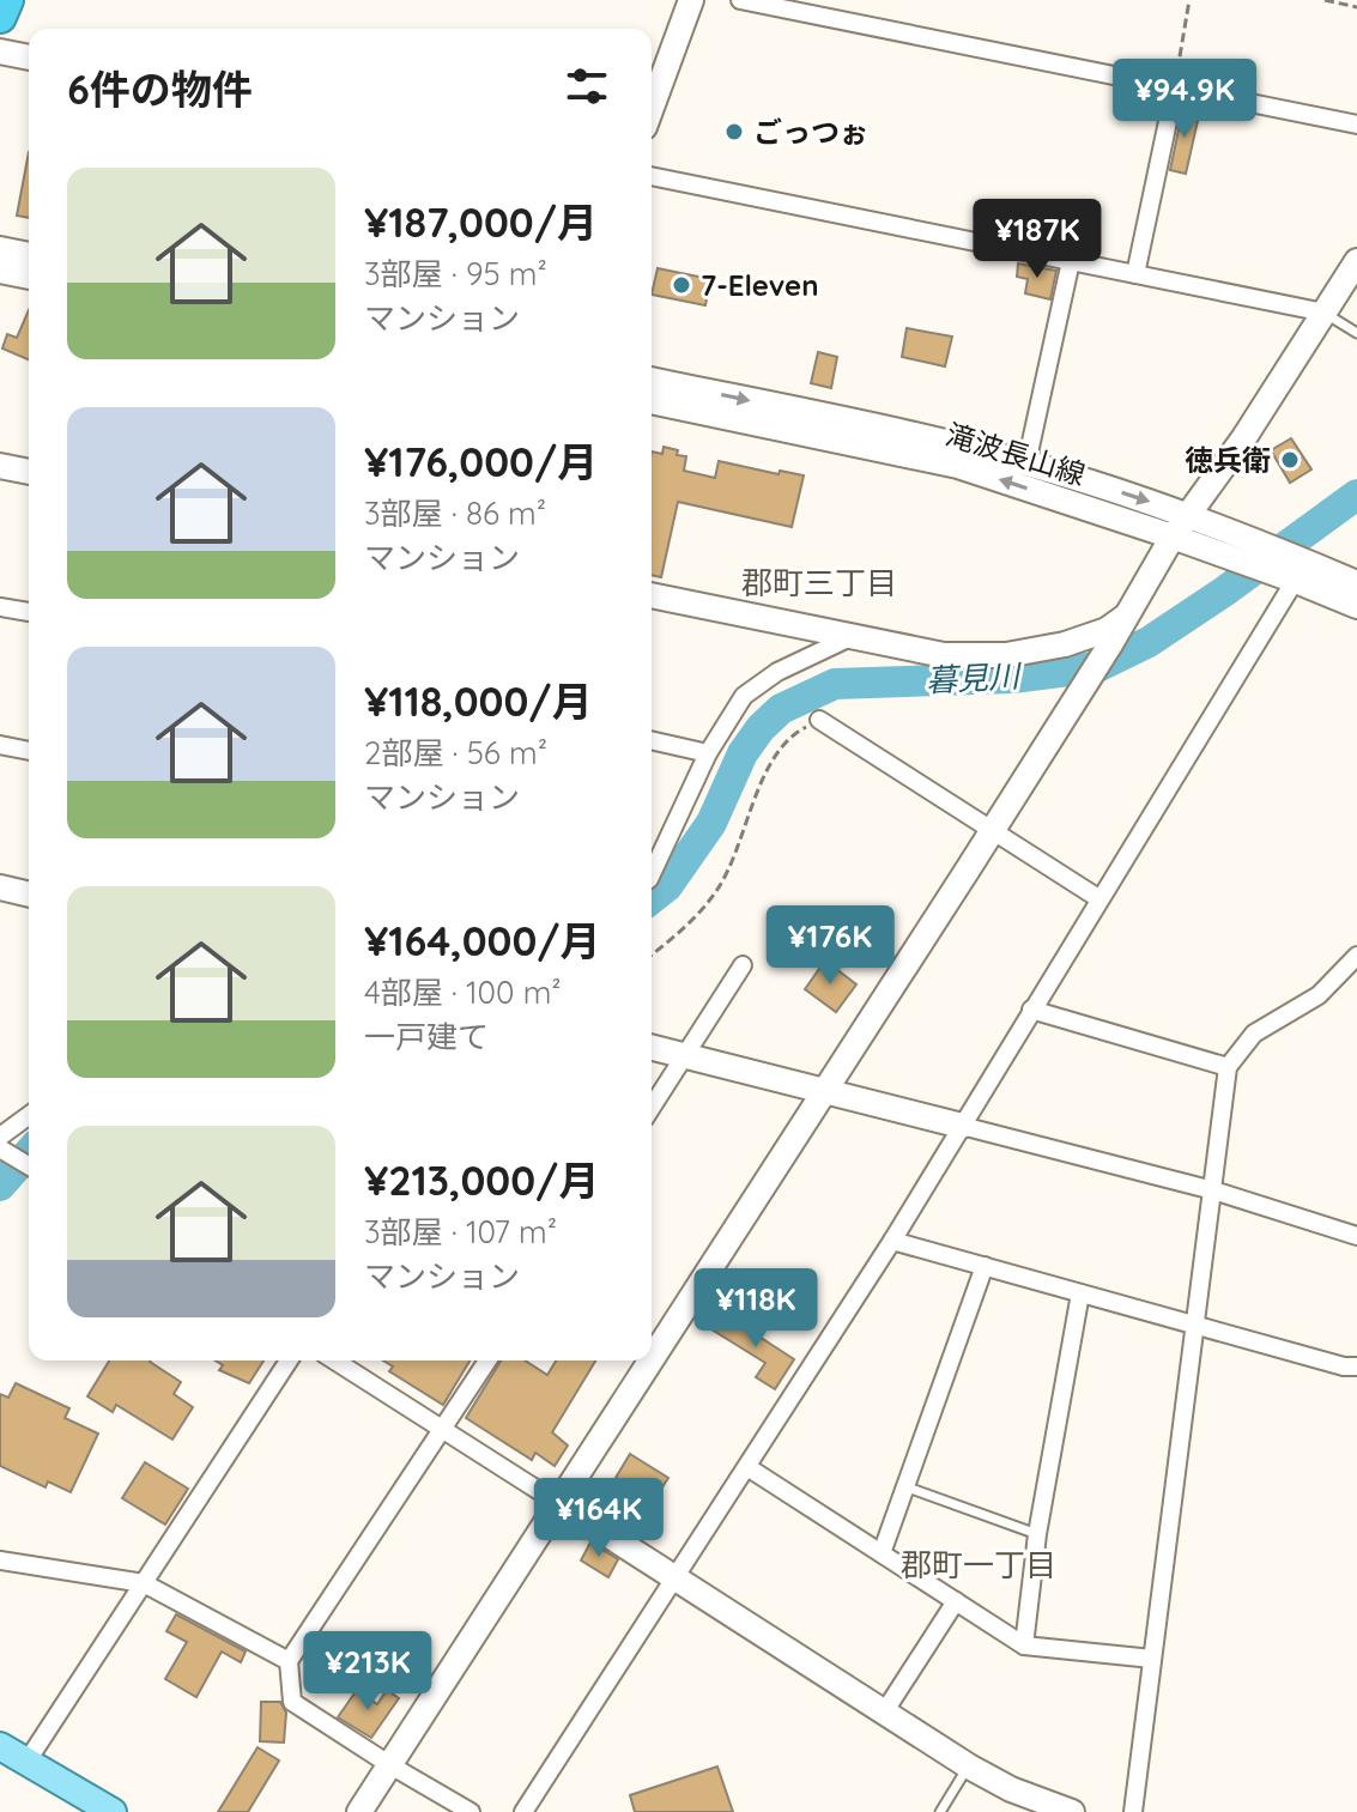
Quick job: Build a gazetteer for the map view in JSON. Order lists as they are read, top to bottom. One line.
{"streets":{"street":["滝波長山線"]},"districts":["郡町三丁目","郡町一丁目"],"water":["暮見川"],"places":["ごっつぉ","7-Eleven","徳兵衛"],"page":{"heading":"6件の物件","price":["¥94.9K","¥187K","¥176K","¥118K","¥164K","¥213K"],"list":[{"name":"¥187,000/月","note":"3部屋 · 95 m² · マンション"},{"name":"¥176,000/月","note":"3部屋 · 86 m² · マンション"},{"name":"¥118,000/月","note":"2部屋 · 56 m² · マンション"},{"name":"¥164,000/月","note":"4部屋 · 100 m² · 一戸建て"},{"name":"¥213,000/月","note":"3部屋 · 107 m² · マンション"}]}}
